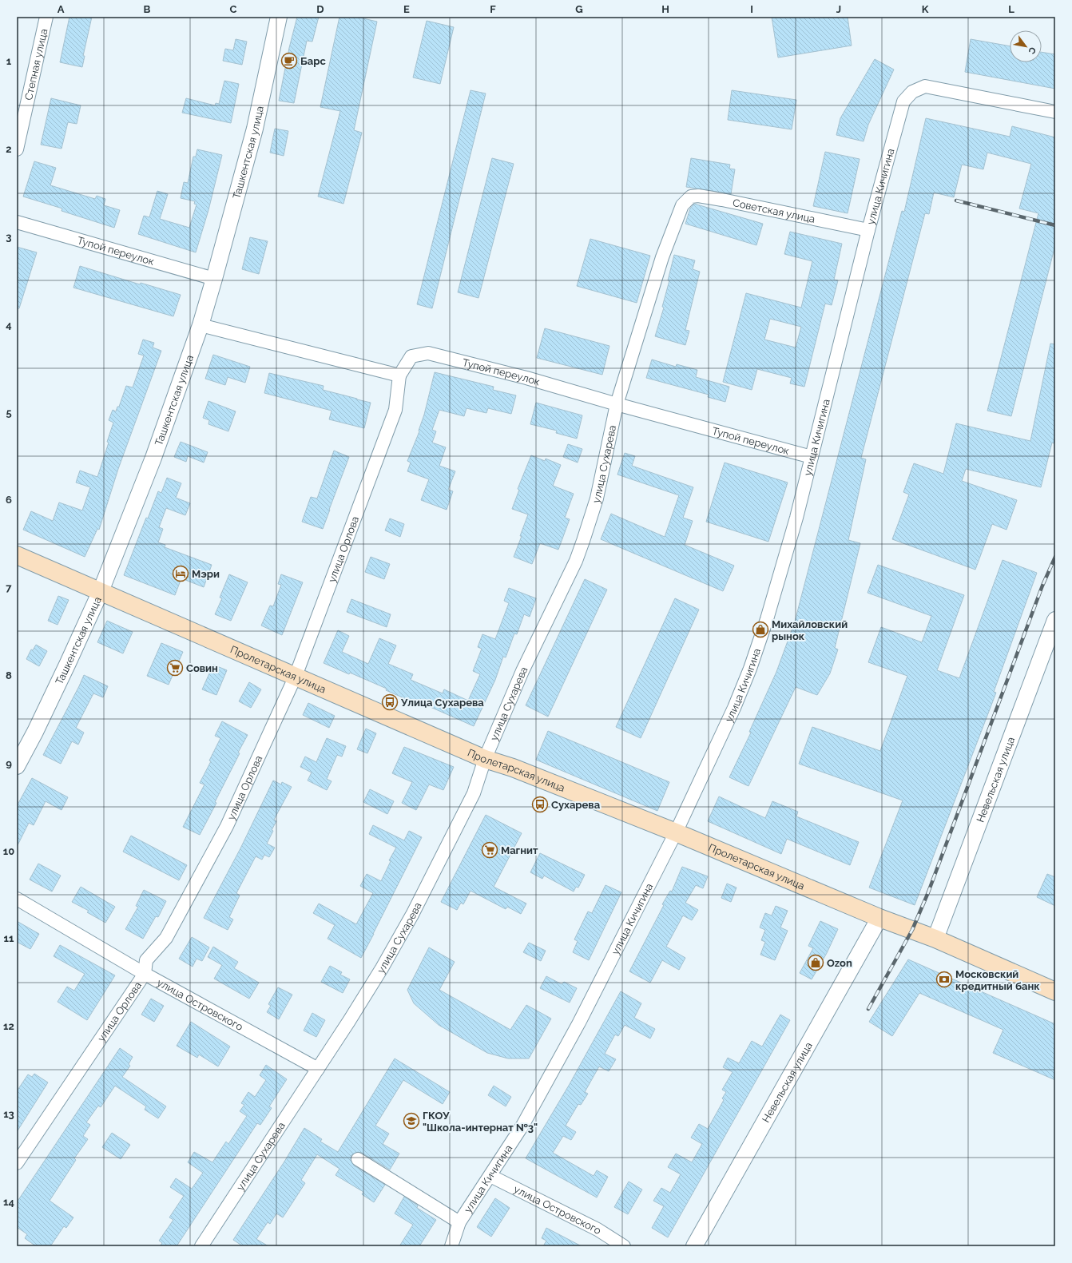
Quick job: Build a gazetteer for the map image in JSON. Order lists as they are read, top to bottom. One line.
{"streets":{"main road":["Пролетарская улица"],"street":["Степная улица","Ташкентская улица","улица Кичигина","Советская улица","Тупой переулок","улица Сухарева","улица Орлова","Невельская улица","улица Островского"]},"crossings":[["Ташкентская улица","Тупой переулок"],["Ташкентская улица","Пролетарская улица"],["улица Кичигина","Советская улица"],["улица Кичигина","Тупой переулок"],["улица Кичигина","Пролетарская улица"],["улица Кичигина","улица Островского"],["Советская улица","улица Сухарева"],["Тупой переулок","улица Сухарева"],["Тупой переулок","улица Орлова"],["улица Сухарева","Пролетарская улица"],["улица Сухарева","улица Островского"],["улица Орлова","Пролетарская улица"],["улица Орлова","улица Островского"],["Пролетарская улица","Невельская улица"]],"places":{"cafe":["Барс"],"hotel":["Мэри"],"shop":["Михайловский рынок","Ozon"],"supermarket":["Совин","Магнит"],"bus stop":["Улица Сухарева","Сухарева"],"bank":["Московский кредитный банк"],"school or university":["ГКОУ \"Школа-интернат №3\""]},"north":"bottom right","grid":{"columns":["A","B","C","D","E","F","G","H","I","J","K","L"],"rows":["1","2","3","4","5","6","7","8","9","10","11","12","13","14"]}}
